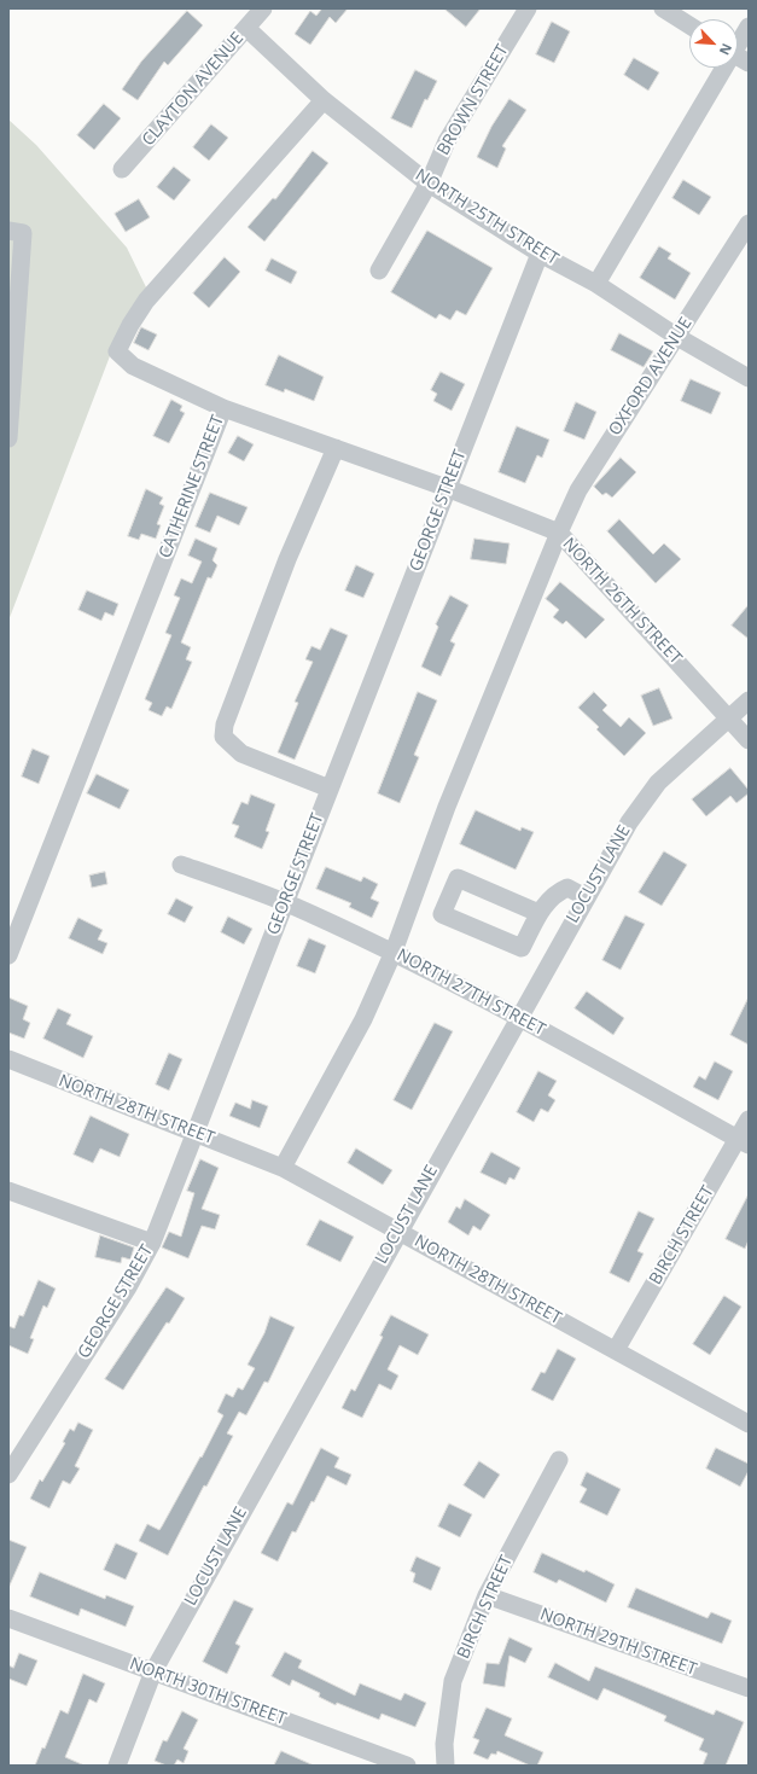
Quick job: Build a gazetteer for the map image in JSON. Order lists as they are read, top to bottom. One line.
{"streets":{"street":["CLAYTON AVENUE","BROWN STREET","NORTH 25TH STREET","OXFORD AVENUE","CATHERINE STREET","GEORGE STREET","NORTH 26TH STREET","LOCUST LANE","NORTH 27TH STREET","NORTH 28TH STREET","BIRCH STREET","NORTH 29TH STREET","NORTH 30TH STREET"]},"crossings":[["CLAYTON AVENUE","NORTH 25TH STREET"],["BROWN STREET","NORTH 25TH STREET"],["NORTH 25TH STREET","OXFORD AVENUE"],["NORTH 25TH STREET","CATHERINE STREET"],["NORTH 25TH STREET","GEORGE STREET"],["OXFORD AVENUE","NORTH 26TH STREET"],["CATHERINE STREET","NORTH 26TH STREET"],["GEORGE STREET","NORTH 26TH STREET"],["GEORGE STREET","NORTH 27TH STREET"],["GEORGE STREET","NORTH 28TH STREET"],["NORTH 26TH STREET","LOCUST LANE"],["LOCUST LANE","NORTH 27TH STREET"],["LOCUST LANE","NORTH 28TH STREET"],["LOCUST LANE","NORTH 30TH STREET"],["NORTH 27TH STREET","BIRCH STREET"],["NORTH 28TH STREET","BIRCH STREET"],["BIRCH STREET","NORTH 29TH STREET"]],"north":"bottom right"}
